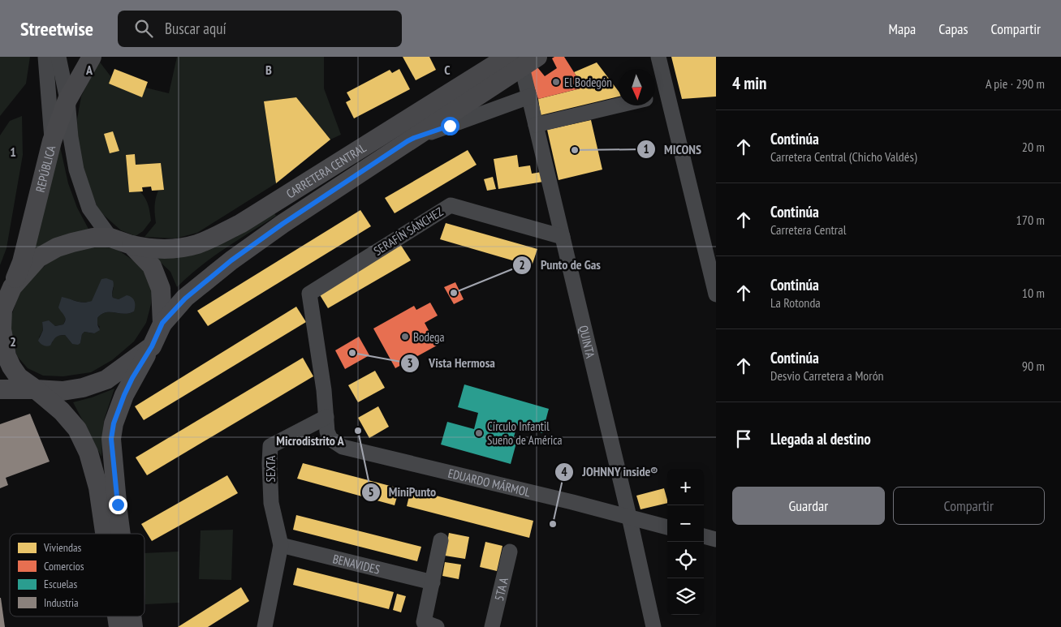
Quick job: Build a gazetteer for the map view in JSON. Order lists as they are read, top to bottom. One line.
{"streets":{"main road":["REPÚBLICA","CARRETERA CENTRAL"],"street":["SERAFÍN SÁNCHEZ","QUINTA","SEXTA","EDUARDO MÁRMOL","BENAVIDES","5TA A"]},"crossings":[["CARRETERA CENTRAL","QUINTA"],["SERAFÍN SÁNCHEZ","QUINTA"],["SERAFÍN SÁNCHEZ","SEXTA"],["SERAFÍN SÁNCHEZ","EDUARDO MÁRMOL"],["QUINTA","EDUARDO MÁRMOL"],["SEXTA","EDUARDO MÁRMOL"],["SEXTA","BENAVIDES"]],"districts":["Microdistrito A"],"places":["El Bodegón","MICONS","Punto de Gas","Bodega","Vista Hermosa","MiniPunto","Círculo Infantil Sueño de América","JOHNNY inside®"],"legend":["Viviendas","Comercios","Escuelas","Industria"],"north":"bottom","page":{"header":"Streetwise","search":"Buscar aquí","nav":["Mapa","Capas","Compartir"],"heading":["4 min","A pie · 290 m"],"list":[["Continúa","Carretera Central (Chicho Valdés)","20 m"],["Continúa","Carretera Central","170 m"],["Continúa","La Rotonda","10 m"],["Continúa","Desvio Carretera a Morón","90 m"],"Llegada al destino"],"map_buttons":["+","−"],"buttons":["Guardar","Compartir"]},"grid":{"columns":["A","B","C"],"rows":["1","2"]}}
